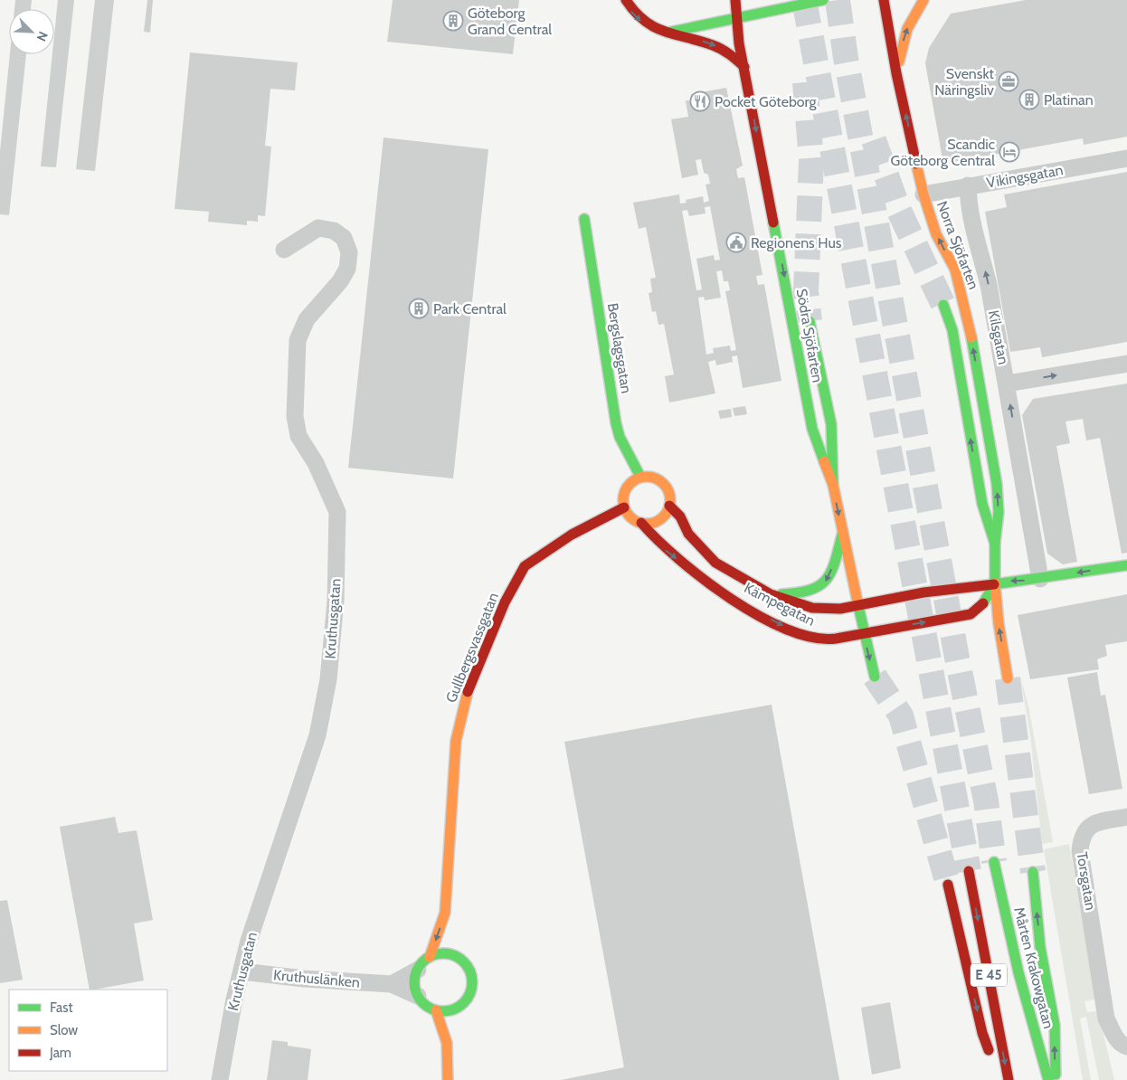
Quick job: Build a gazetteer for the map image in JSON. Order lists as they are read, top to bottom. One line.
{"streets":{"main road":["Norra Sjöfarten","Södra Sjöfarten","Bergslagsgatan","Kämpegatan","Gullbergsvassgatan","Mårten Krakowgatan","E 45"],"street":["Vikingsgatan","Kilsgatan","Kruthusgatan","Torsgatan","Kruthuslänken"]},"crossings":[["Vikingsgatan","Norra Sjöfarten"],["Vikingsgatan","Kilsgatan"],["Norra Sjöfarten","Kämpegatan"],["Södra Sjöfarten","Kämpegatan"],["Kilsgatan","Kämpegatan"],["Bergslagsgatan","Kämpegatan"],["Bergslagsgatan","Gullbergsvassgatan"],["Kämpegatan","Gullbergsvassgatan"],["Kruthusgatan","Kruthuslänken"],["Gullbergsvassgatan","Kruthuslänken"]],"places":{"building":["Göteborg Grand Central","Platinan","Park Central"],"office":["Svenskt Näringsliv"],"restaurant":["Pocket Göteborg"],"hotel":["Scandic Göteborg Central"],"public building":["Regionens Hus"]},"legend":["Fast","Slow","Jam"],"north":"bottom right"}
